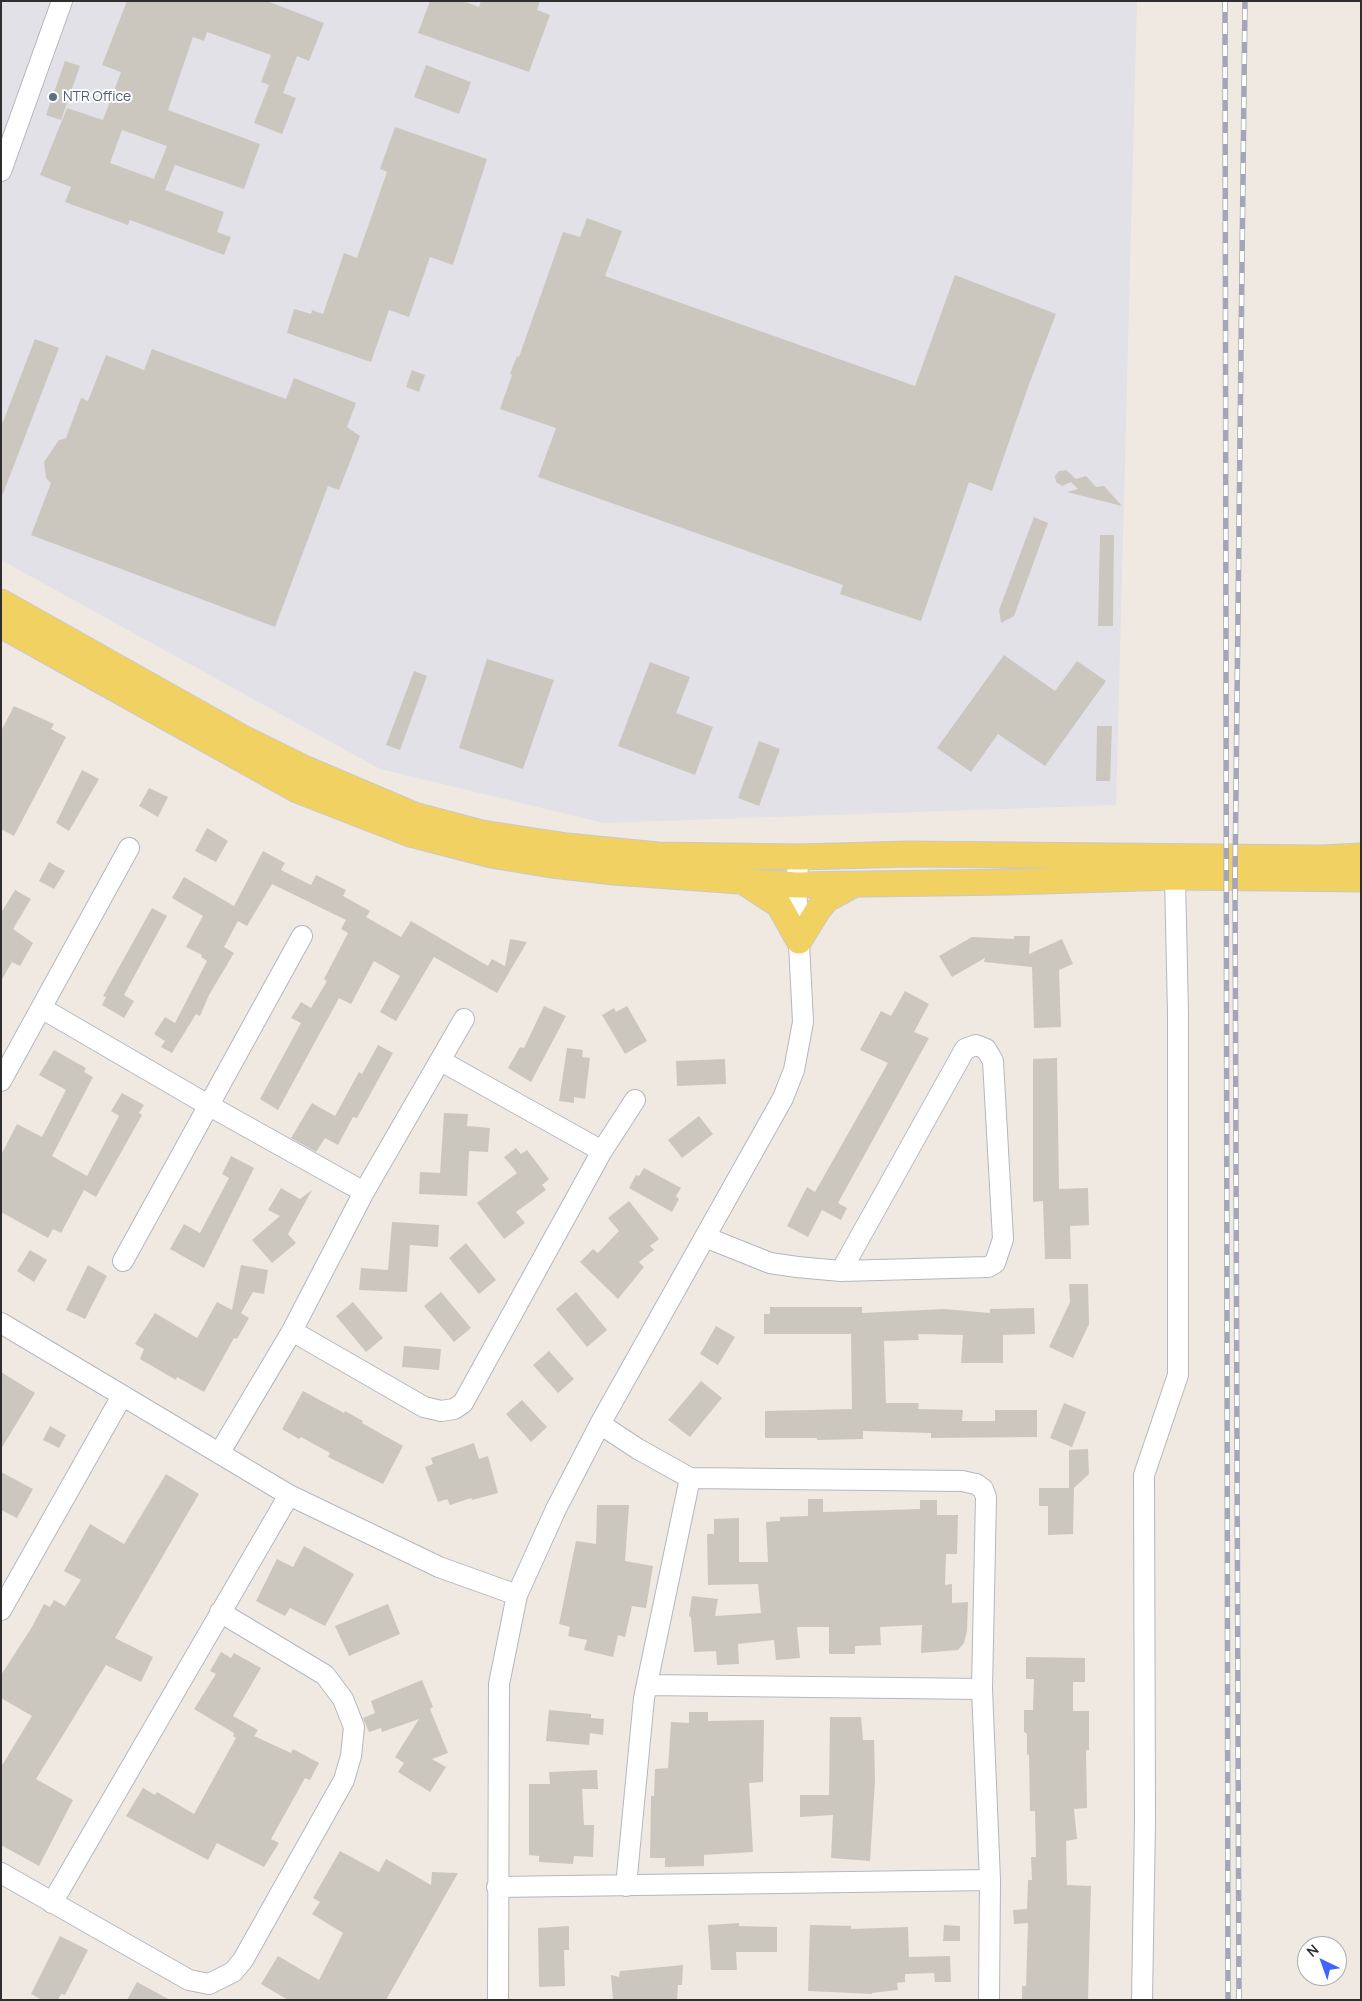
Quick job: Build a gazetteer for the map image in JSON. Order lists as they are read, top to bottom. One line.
{"places":["NTR Office"],"north":"top left"}
